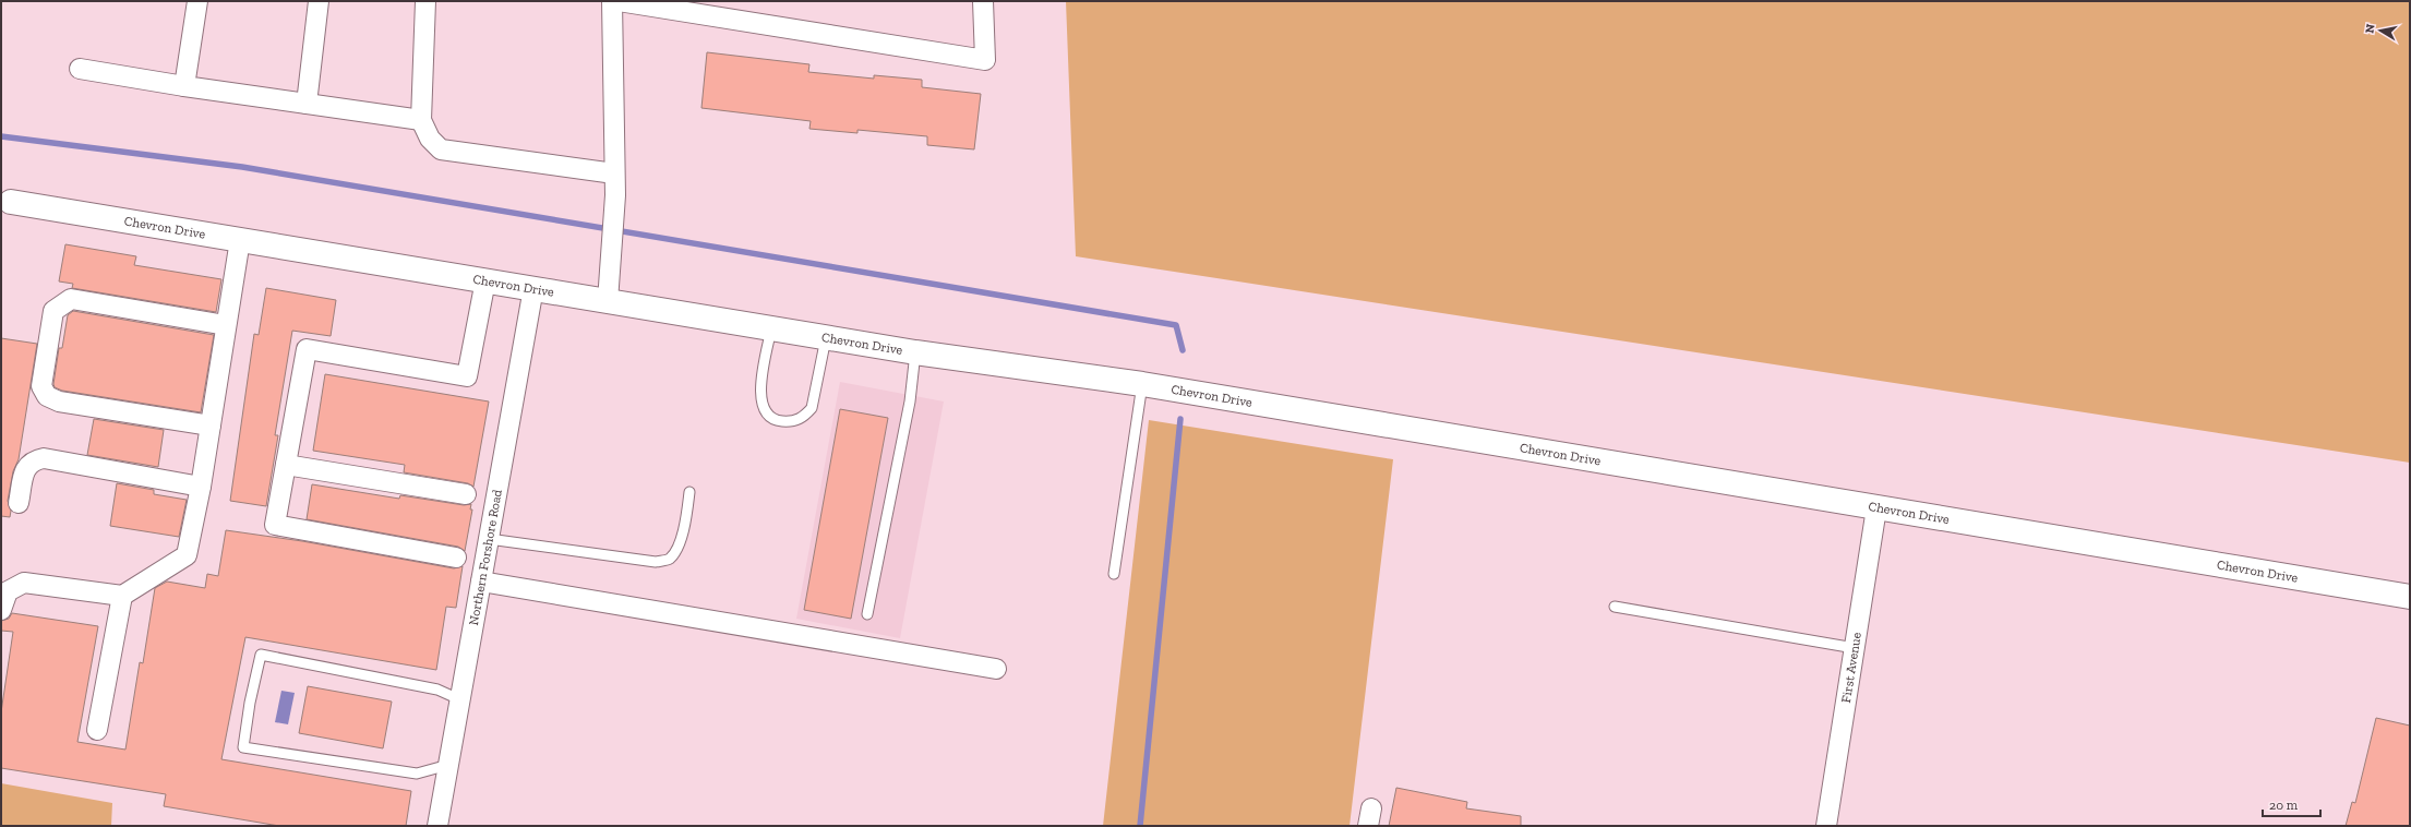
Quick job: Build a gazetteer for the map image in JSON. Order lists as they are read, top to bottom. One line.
{"streets":{"main road":["Chevron Drive"],"street":["Northern Forshore Road","First Avenue"]},"crossings":[["Chevron Drive","Northern Forshore Road"],["Chevron Drive","First Avenue"]],"scale_bar":"20 m","north":"left"}
